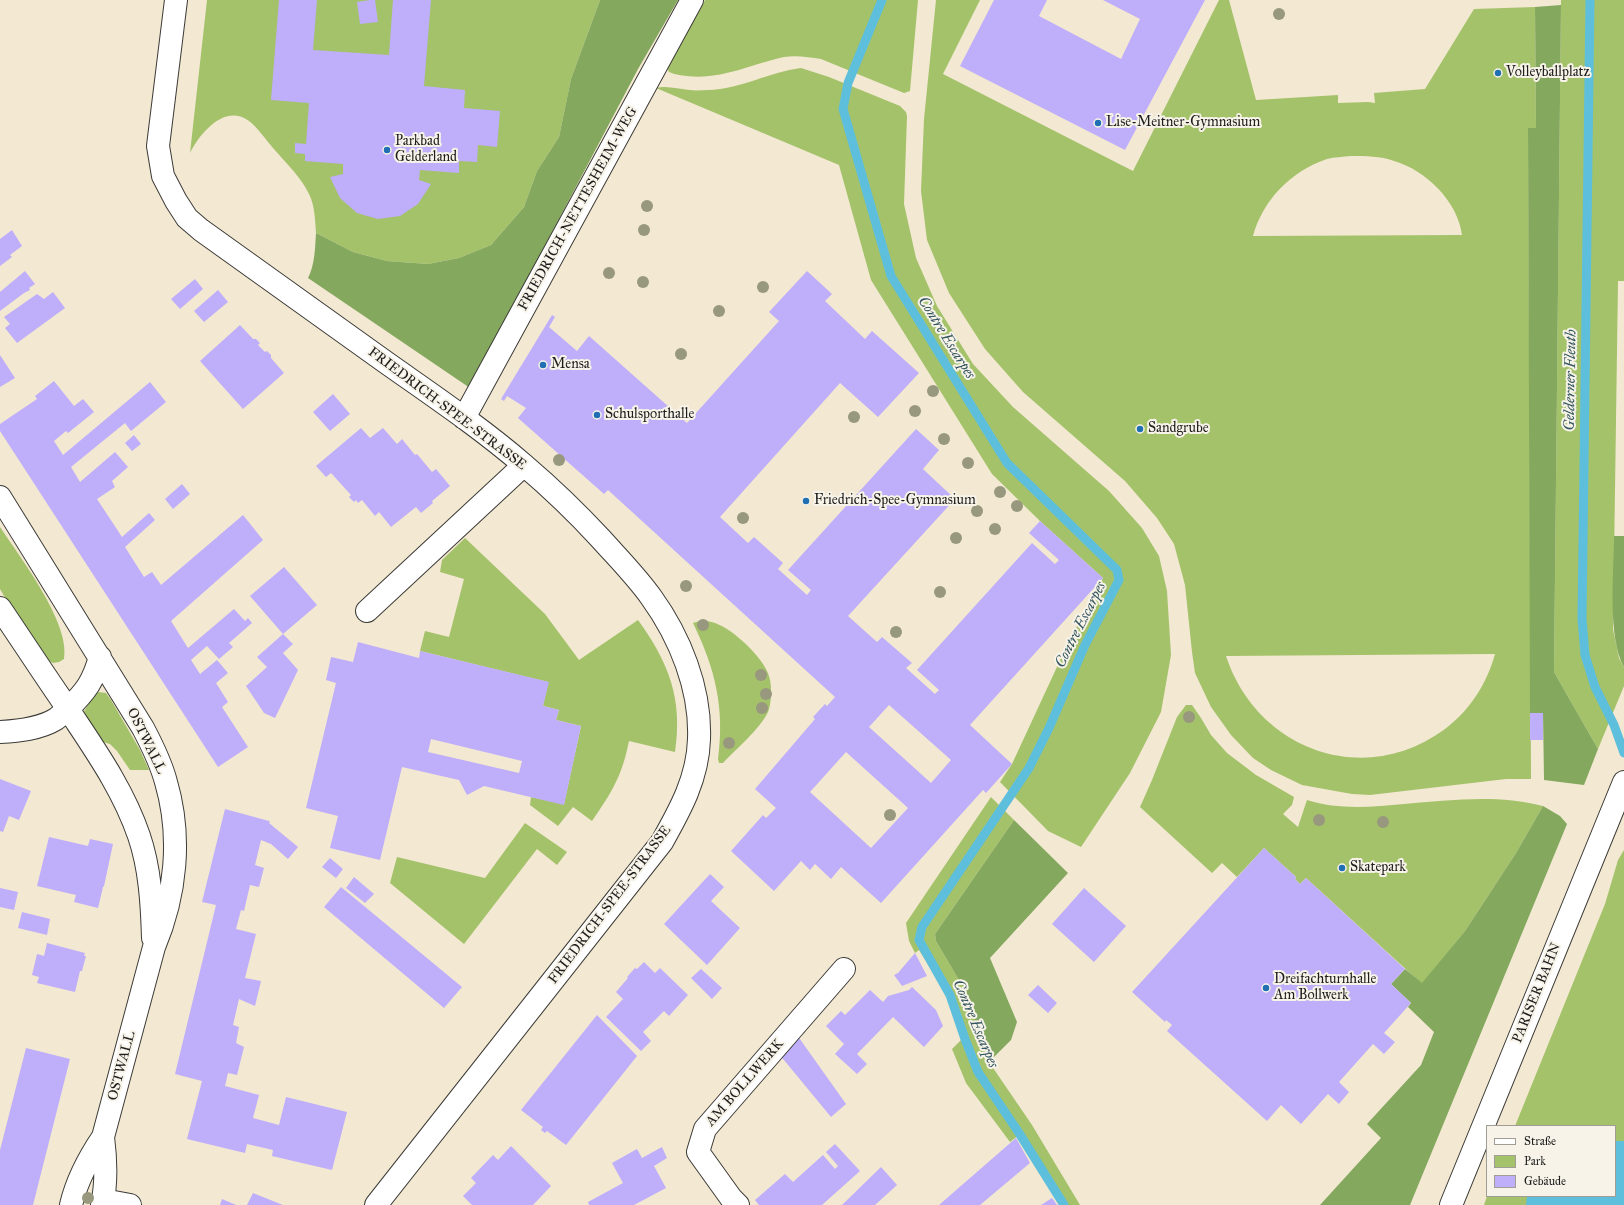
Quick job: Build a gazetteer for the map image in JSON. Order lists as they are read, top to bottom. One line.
{"streets":{"street":["FRIEDRICH-NETTESHEIM-WEG","FRIEDRICH-SPEE-STRASSE","OSTWALL","PARISER BAHN","AM BOLLWERK"]},"crossings":[["FRIEDRICH-NETTESHEIM-WEG","FRIEDRICH-SPEE-STRASSE"]],"water":["Contre Escarpes","Gelderner Fleuth"],"places":["Volleyballplatz","Lise-Meitner-Gymnasium","Parkbad Gelderland","Mensa","Schulsporthalle","Sandgrube","Friedrich-Spee-Gymnasium","Skatepark","Dreifachturnhalle Am Bollwerk"],"legend":["Straße","Park","Gebäude"]}
